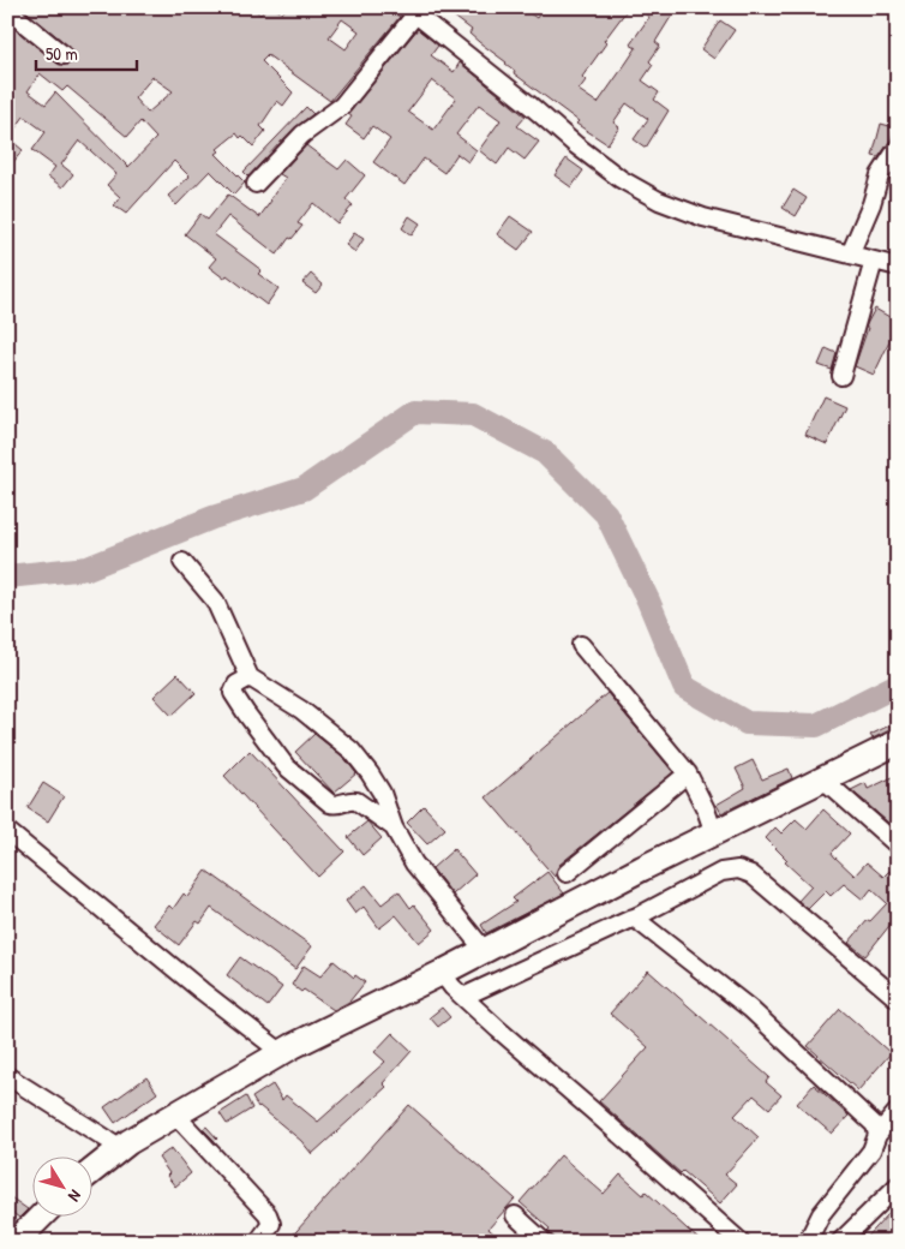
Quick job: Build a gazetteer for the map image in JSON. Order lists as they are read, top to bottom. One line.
{"scale_bar":"50 m","north":"bottom right"}
